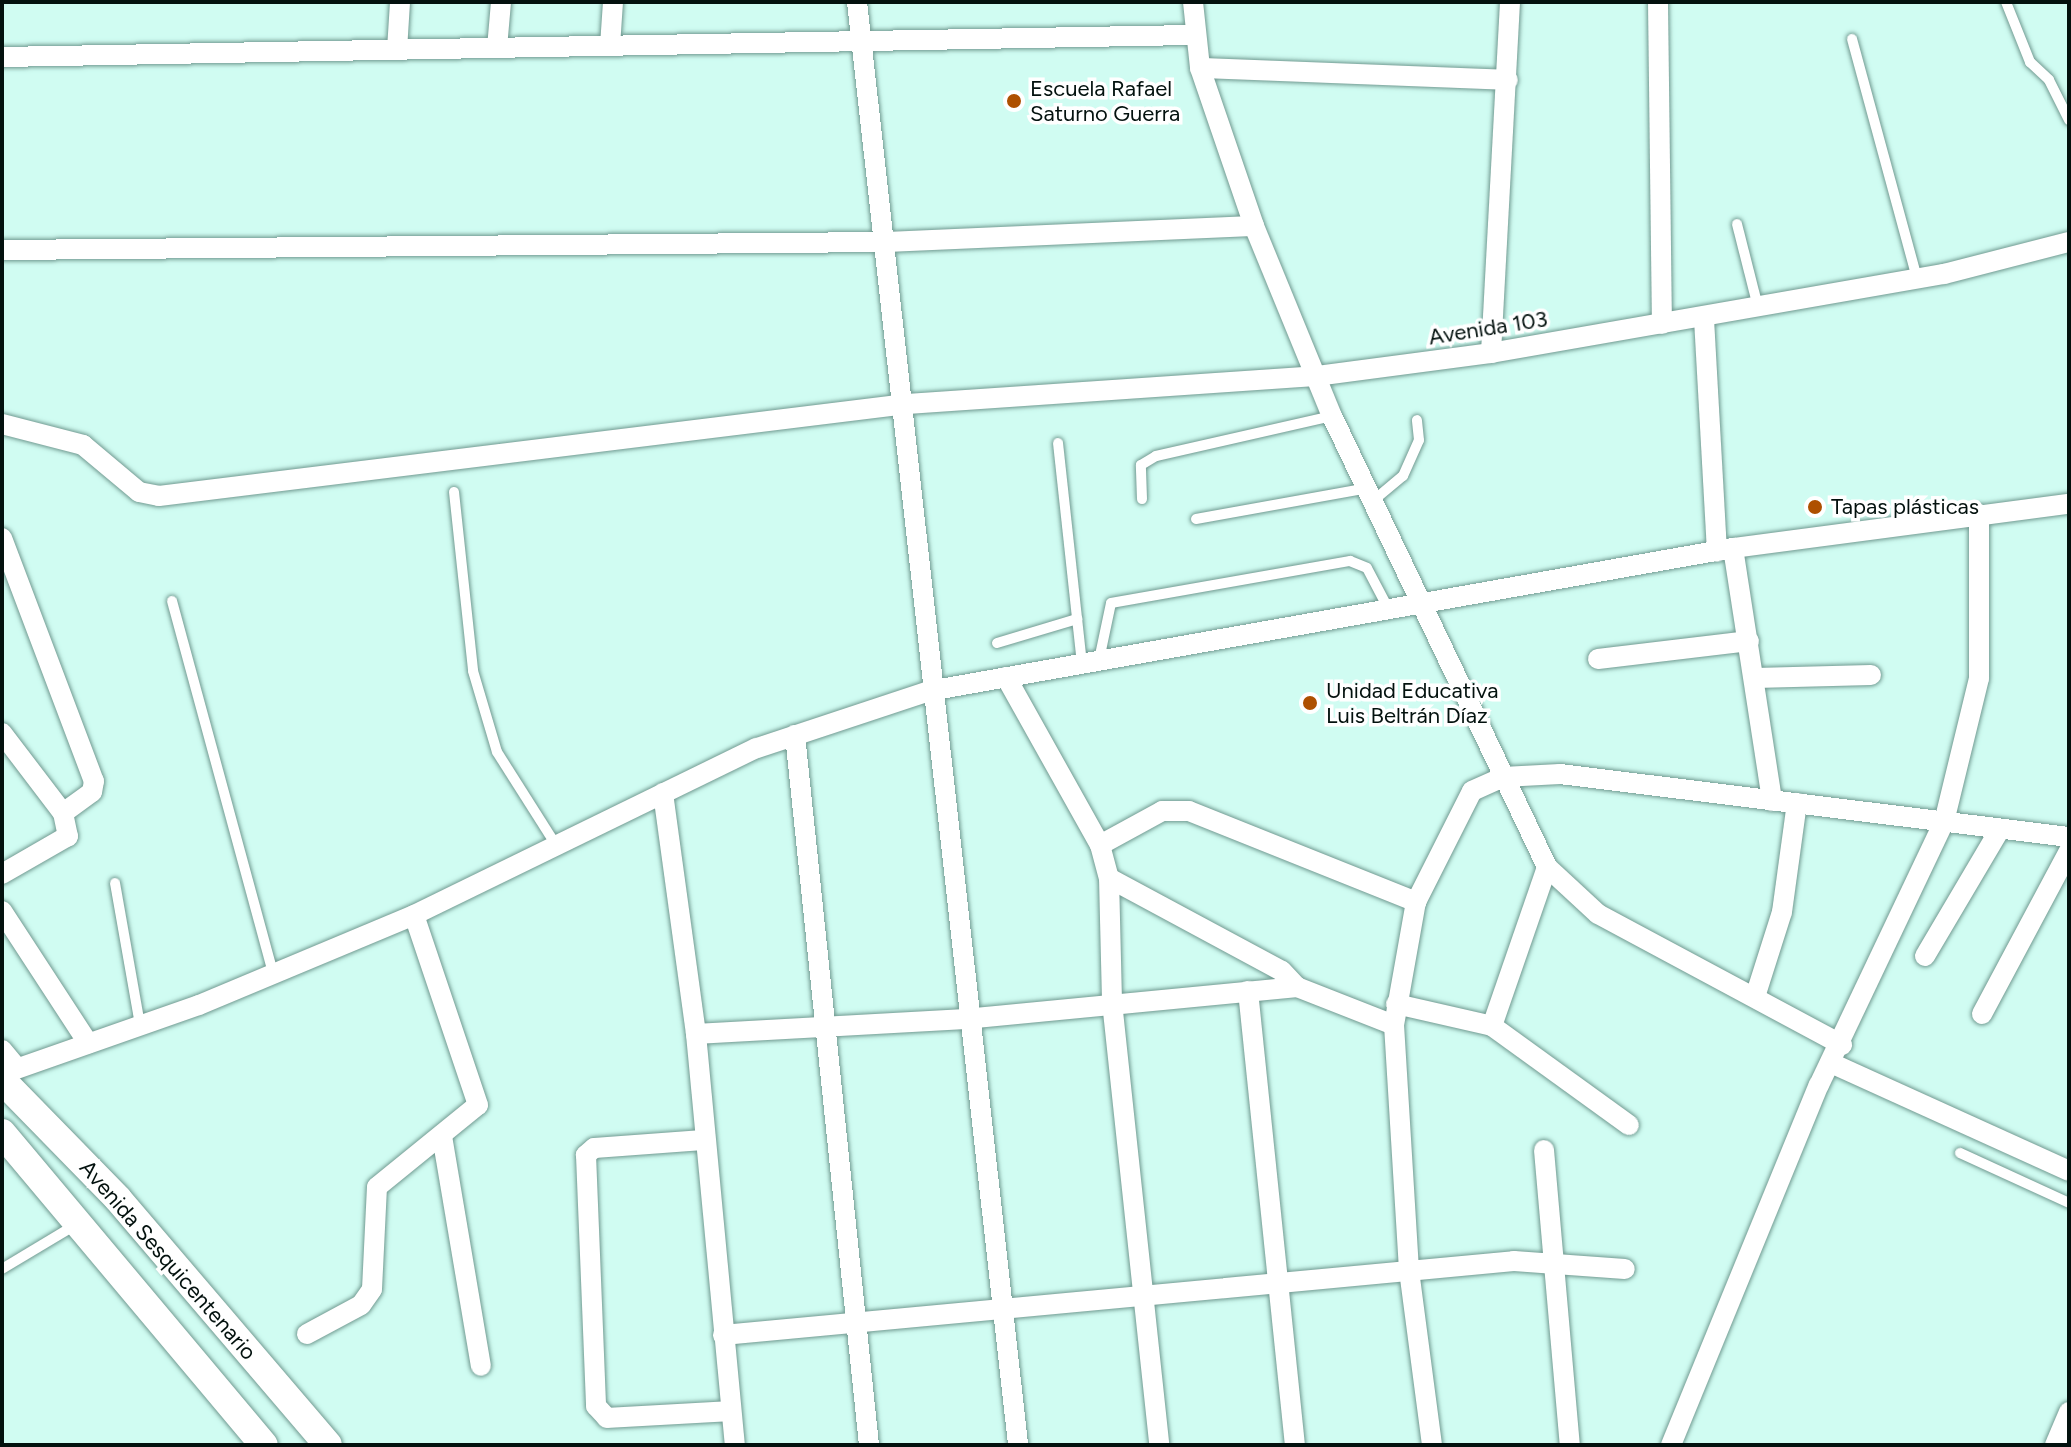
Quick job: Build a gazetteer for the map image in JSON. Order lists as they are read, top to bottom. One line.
{"streets":{"main road":["Avenida Sesquicentenario"],"street":["Avenida 103"]},"places":["Escuela Rafael Saturno Guerra","Tapas plásticas","Unidad Educativa Luis Beltrán Díaz"]}
